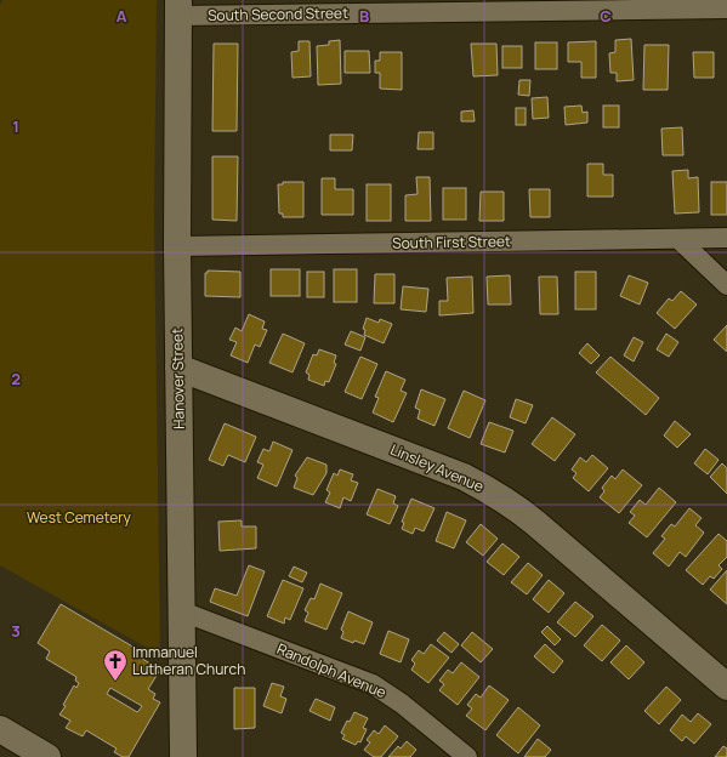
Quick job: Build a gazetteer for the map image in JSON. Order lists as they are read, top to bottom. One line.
{"streets":{"main road":["Hanover Street","Linsley Avenue"],"street":["South Second Street","South First Street","Randolph Avenue"]},"crossings":[["South Second Street","Hanover Street"],["South First Street","Hanover Street"],["Hanover Street","Linsley Avenue"],["Hanover Street","Randolph Avenue"]],"parks":["West Cemetery"],"places":{"church":["Immanuel Lutheran Church"]},"grid":{"columns":["A","B","C"],"rows":["1","2","3"]}}
